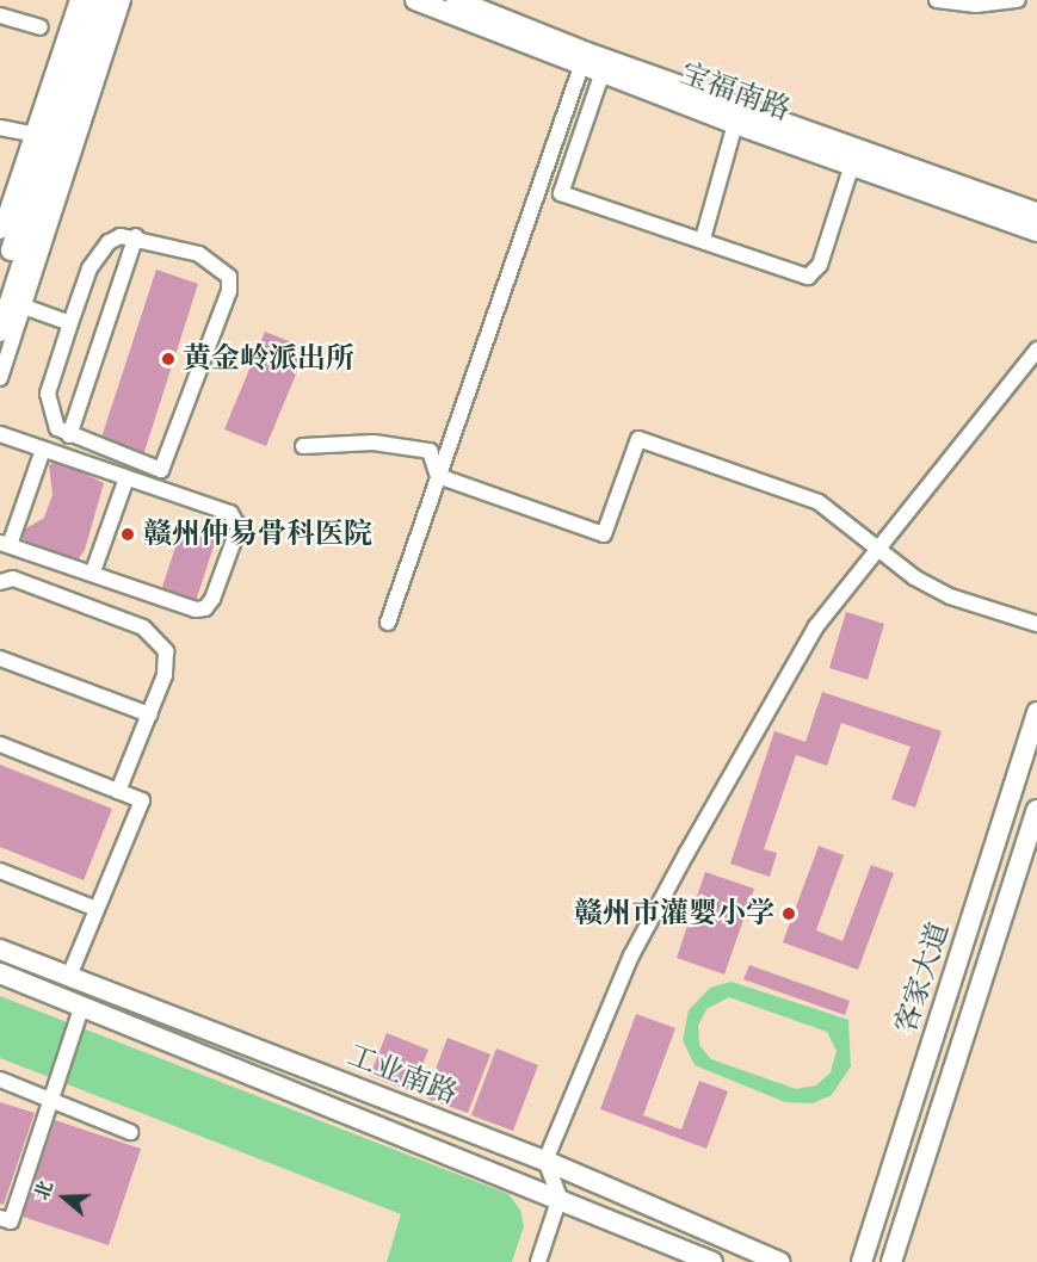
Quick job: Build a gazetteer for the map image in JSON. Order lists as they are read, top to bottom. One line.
{"streets":{"main road":["宝福南路","客家大道","工业南路"]},"places":["黄金岭派出所","赣州仲易骨科医院","赣州市灌婴小学"],"north":"left"}
